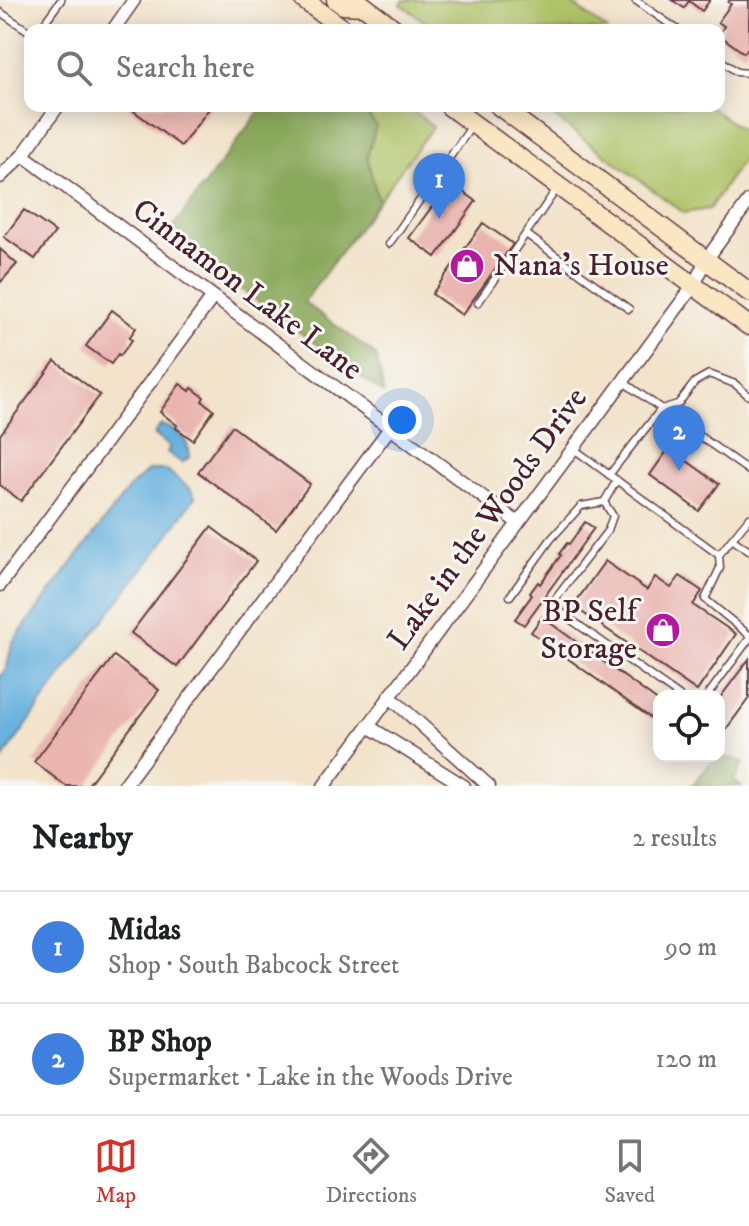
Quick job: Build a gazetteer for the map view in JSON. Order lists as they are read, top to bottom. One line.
{"streets":{"street":["Cinnamon Lake Lane","Lake in the Woods Drive"]},"crossings":[["Cinnamon Lake Lane","Lake in the Woods Drive"]],"places":{"shop":["Nana's House","BP Self Storage"]},"page":{"search":"Search here","pins":["1","2"],"heading":["Nearby","2 results"],"list":[{"mark":"1","name":"Midas","note":"Shop · South Babcock Street","value":"90 m"},{"mark":"2","name":"BP Shop","note":"Supermarket · Lake in the Woods Drive","value":"120 m"}],"nav":["Map","Directions","Saved"]}}
